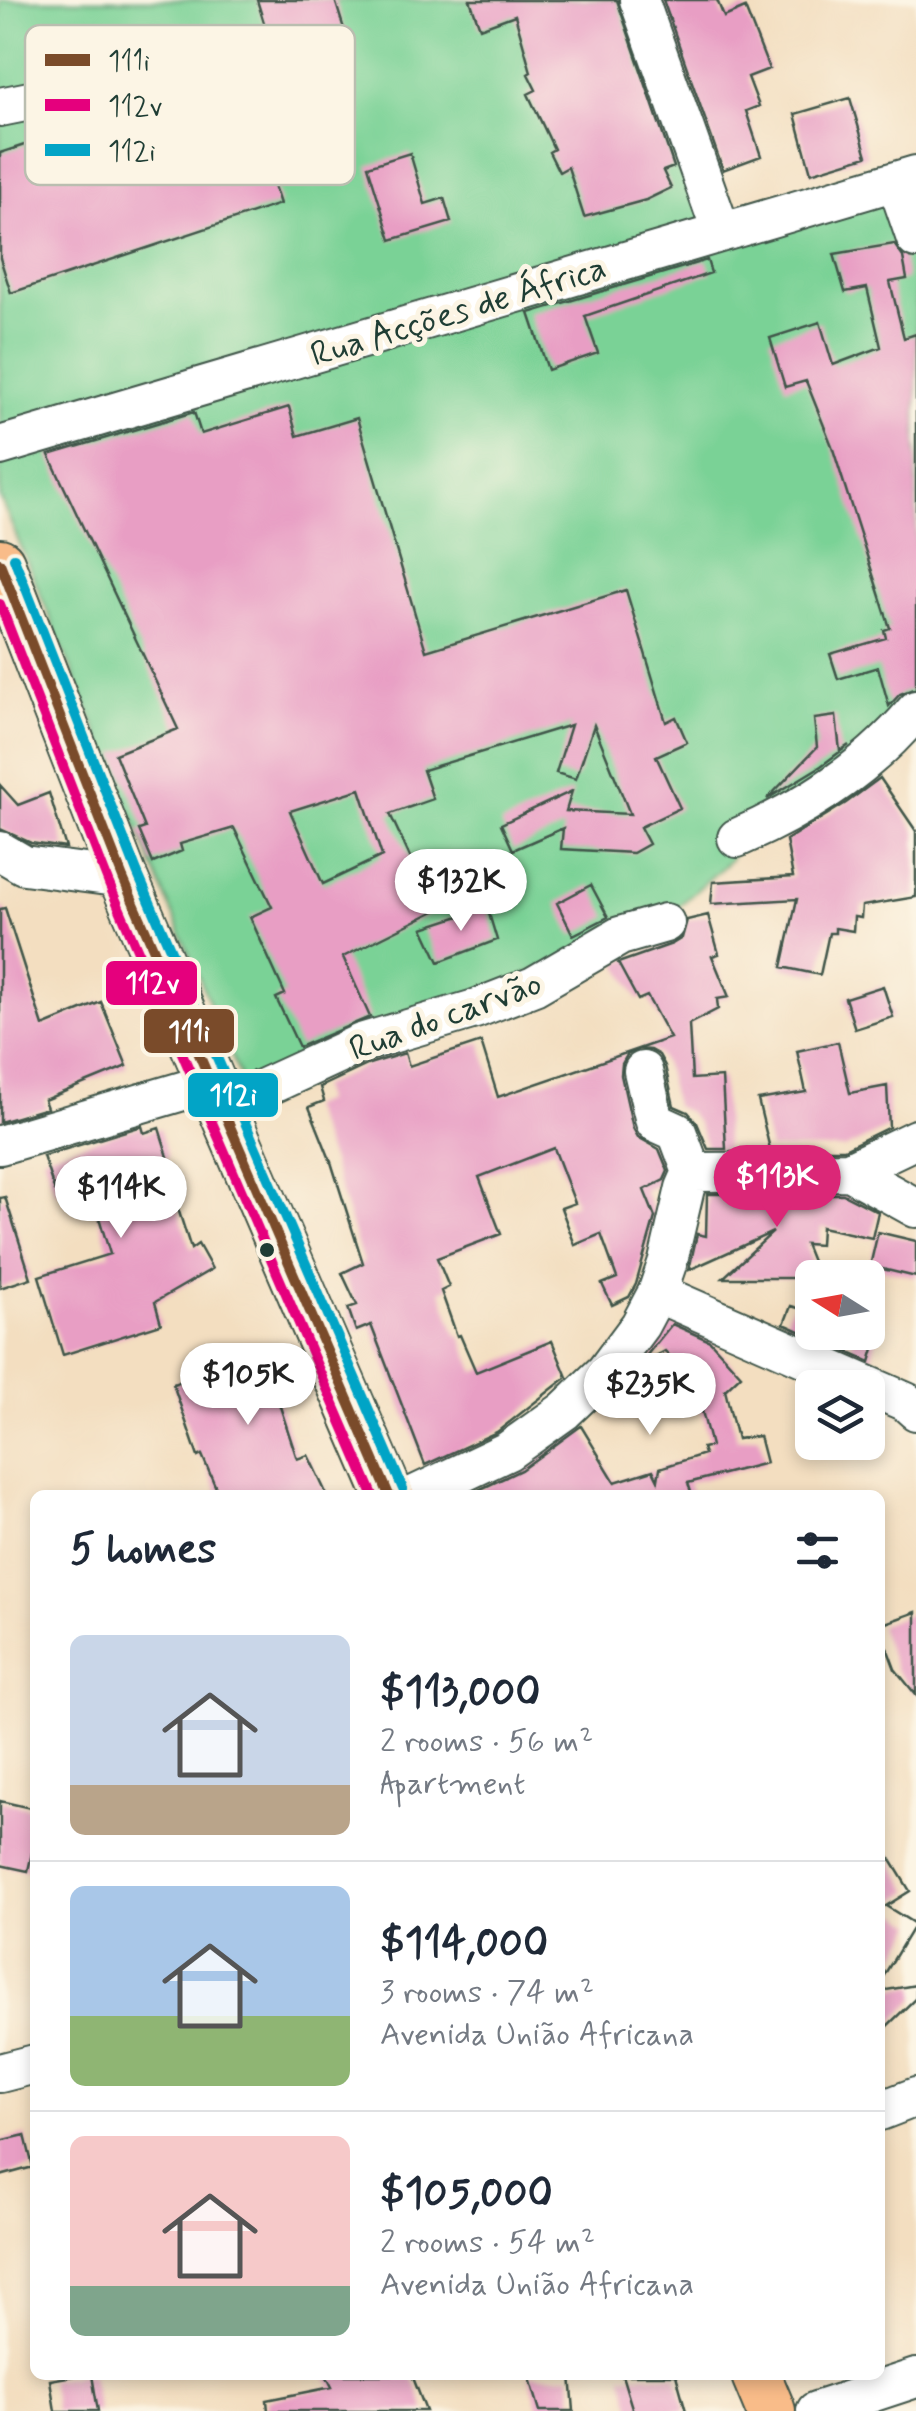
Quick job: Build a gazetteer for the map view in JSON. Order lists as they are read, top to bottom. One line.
{"streets":{"street":["Rua Acções de África","Rua do carvão"]},"lines":["transit line 112i","transit line 111i","transit line 112v"],"legend":["111i","112v","112i"],"north":"left","page":{"price":["$132K","$113K","$114K","$105K","$235K"],"heading":"5 homes","list":[{"name":"$113,000","note":"2 rooms · 56 m² · Apartment"},{"name":"$114,000","note":"3 rooms · 74 m² · Avenida União Africana"},{"name":"$105,000","note":"2 rooms · 54 m² · Avenida União Africana"}]}}
